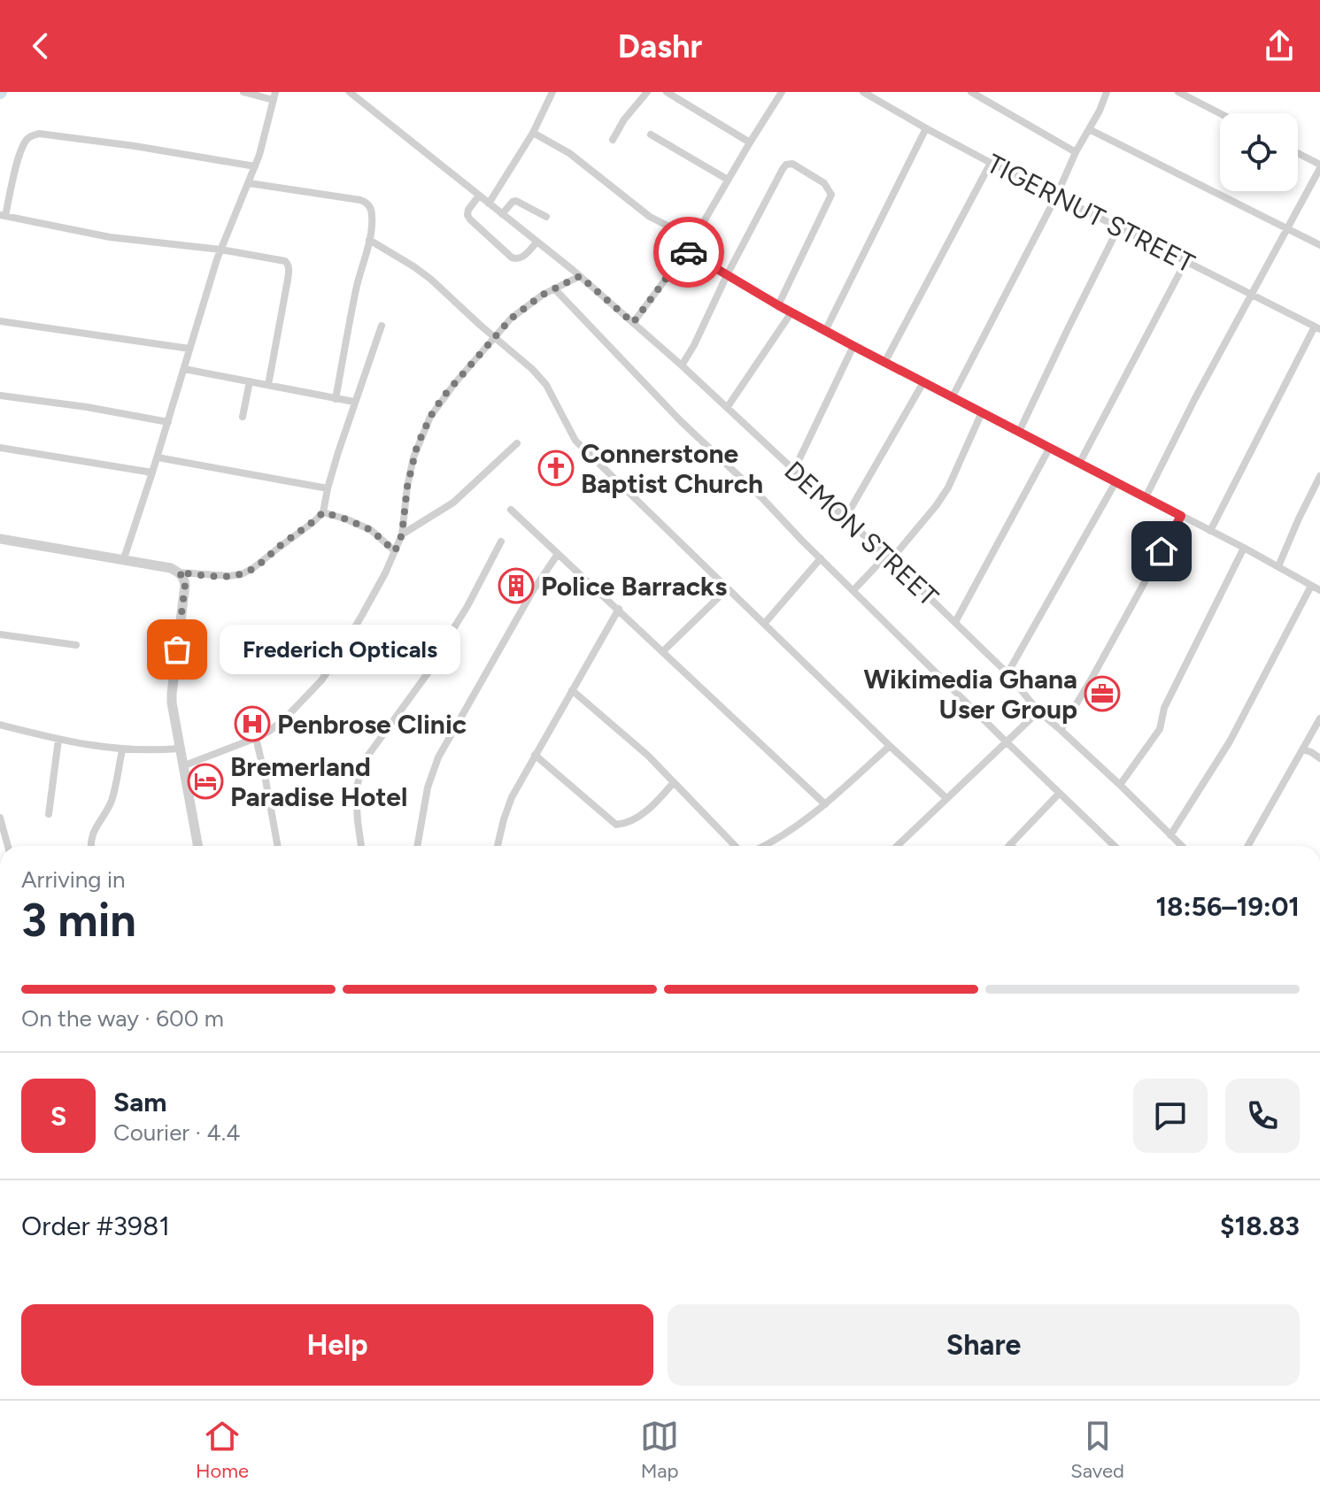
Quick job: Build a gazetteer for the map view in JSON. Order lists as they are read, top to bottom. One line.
{"streets":{"street":["TIGERNUT STREET","DEMON STREET"]},"places":{"church":["Connerstone Baptist Church"],"building":["Police Barracks"],"other":["Frederich Opticals"],"office":["Wikimedia Ghana User Group"],"hospital":["Penbrose Clinic"],"hotel":["Bremerland Paradise Hotel"]},"page":{"header":"Dashr","bubble":"Frederich Opticals","heading":["3 min","Arriving in","18:56–19:01"],"panel":["Sam","Courier · 4.4","Order #3981","$18.83"],"bar":"On the way · 600 m","round":"S","buttons":["Help","Share"],"tabs":["Home","Map","Saved"]}}
